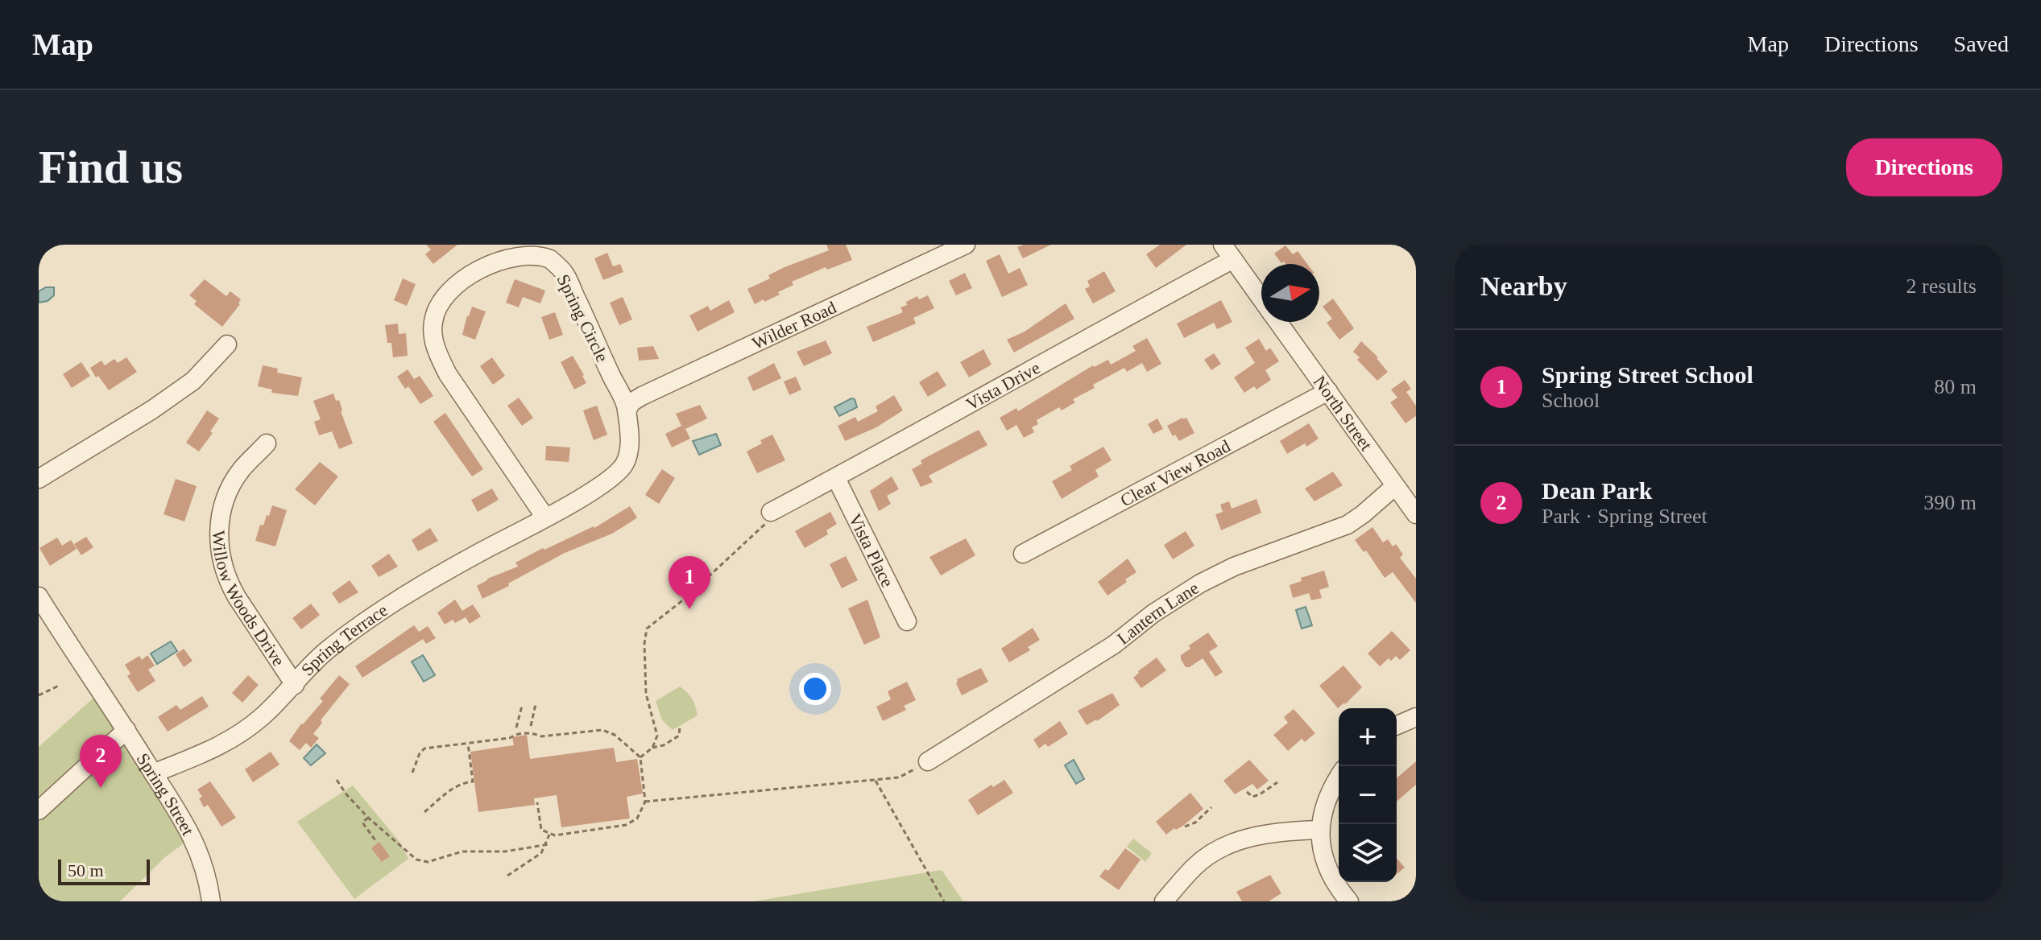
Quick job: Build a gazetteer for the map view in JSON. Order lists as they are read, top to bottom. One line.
{"streets":{"street":["Spring Circle","Wilder Road","Vista Drive","North Street","Clear View Road","Vista Place","Willow Woods Drive","Lantern Lane","Spring Terrace","Spring Street"]},"crossings":[["Spring Circle","Wilder Road"],["Spring Circle","Spring Terrace"],["Vista Drive","North Street"],["Vista Drive","Vista Place"],["North Street","Clear View Road"],["North Street","Lantern Lane"],["Willow Woods Drive","Spring Terrace"],["Spring Terrace","Spring Street"]],"scale_bar":"50 m","north":"right","page":{"header":"Map","nav":["Map","Directions","Saved"],"buttons":"Directions","title":"Find us","heading":["Nearby","2 results"],"list":[{"mark":"1","name":"Spring Street School","note":"School","value":"80 m"},{"mark":"2","name":"Dean Park","note":"Park · Spring Street","value":"390 m"}],"pins":["1","2"],"map_buttons":["+","−"],"scale":"50 m"}}
